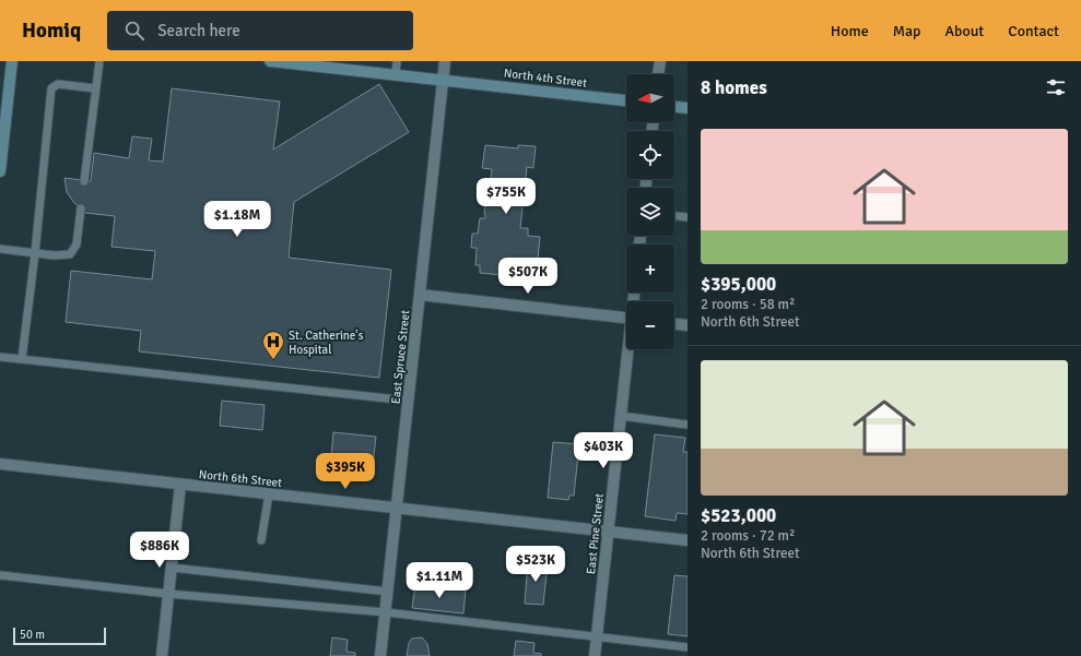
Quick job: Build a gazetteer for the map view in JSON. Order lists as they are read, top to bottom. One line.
{"streets":{"main road":["North 4th Street"],"street":["East Spruce Street","North 6th Street","East Pine Street"]},"crossings":[["North 4th Street","East Spruce Street"],["East Spruce Street","North 6th Street"],["North 6th Street","East Pine Street"]],"places":{"hospital":["St. Catherine's Hospital"]},"scale_bar":"50 m","north":"left","page":{"header":"Homiq","search":"Search here","nav":["Home","Map","About","Contact"],"heading":"8 homes","map_buttons":["+","−"],"list":[{"name":"$395,000","note":"2 rooms · 58 m² · North 6th Street"},{"name":"$523,000","note":"2 rooms · 72 m² · North 6th Street"}],"price":["$755K","$1.18M","$507K","$403K","$395K","$886K","$523K","$1.11M"],"scale":"50 m"}}
